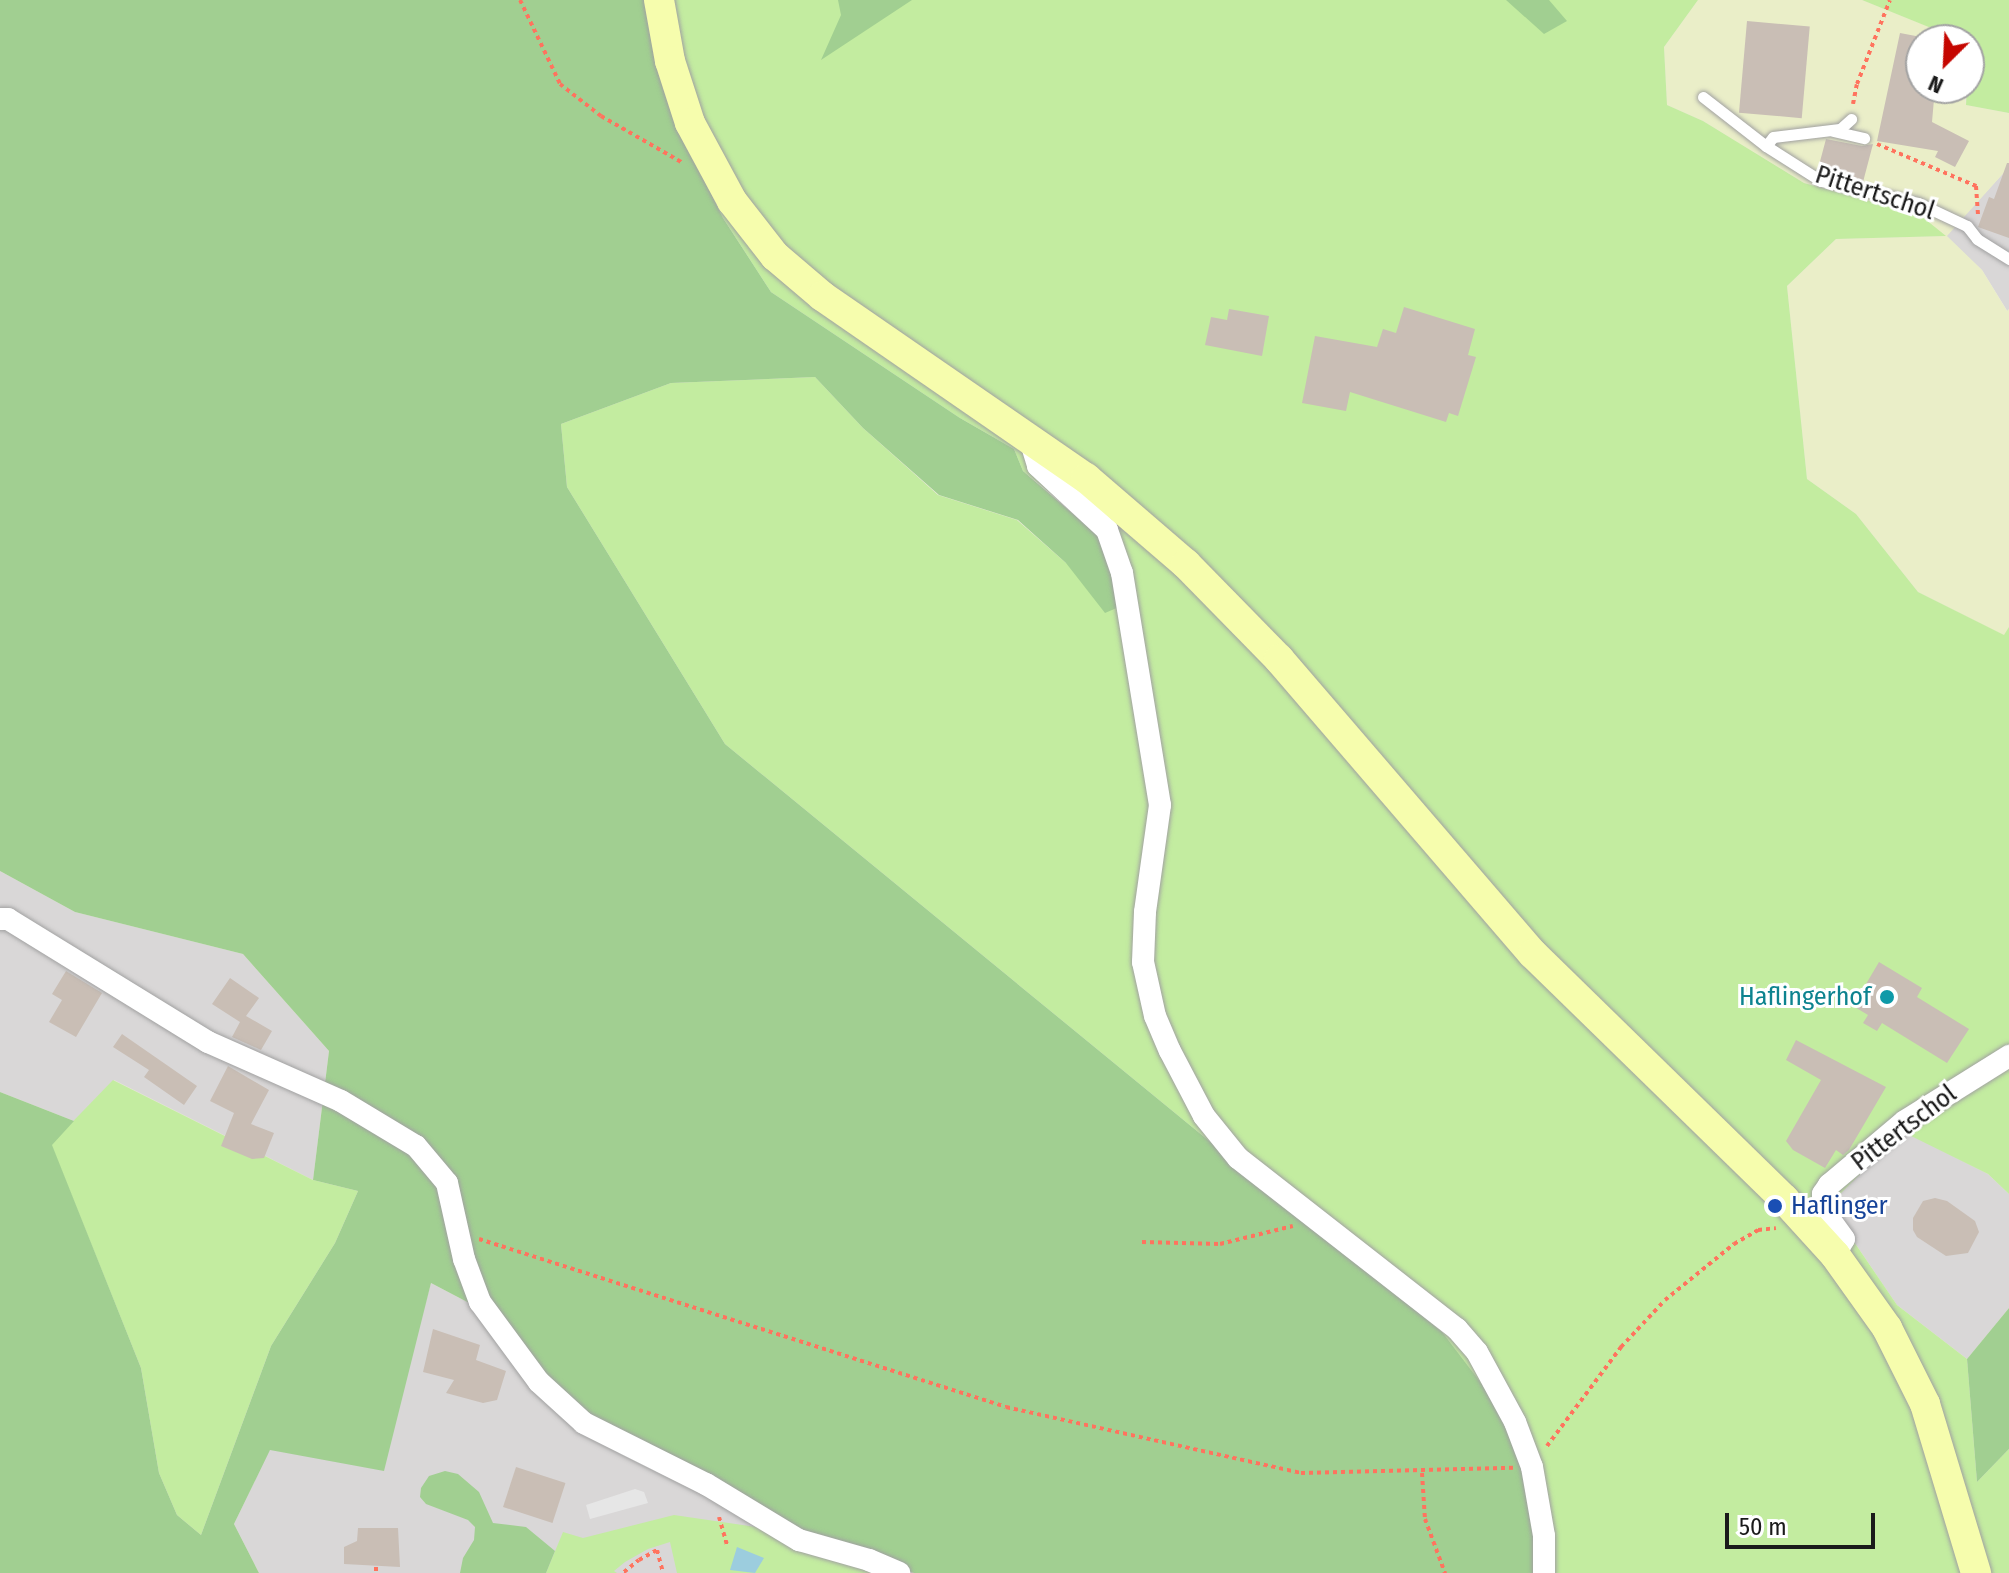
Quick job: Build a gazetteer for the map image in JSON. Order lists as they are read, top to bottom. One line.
{"streets":{"street":["Pittertschol"]},"places":["Haflingerhof","Haflinger"],"scale_bar":"50 m","north":"bottom left"}
